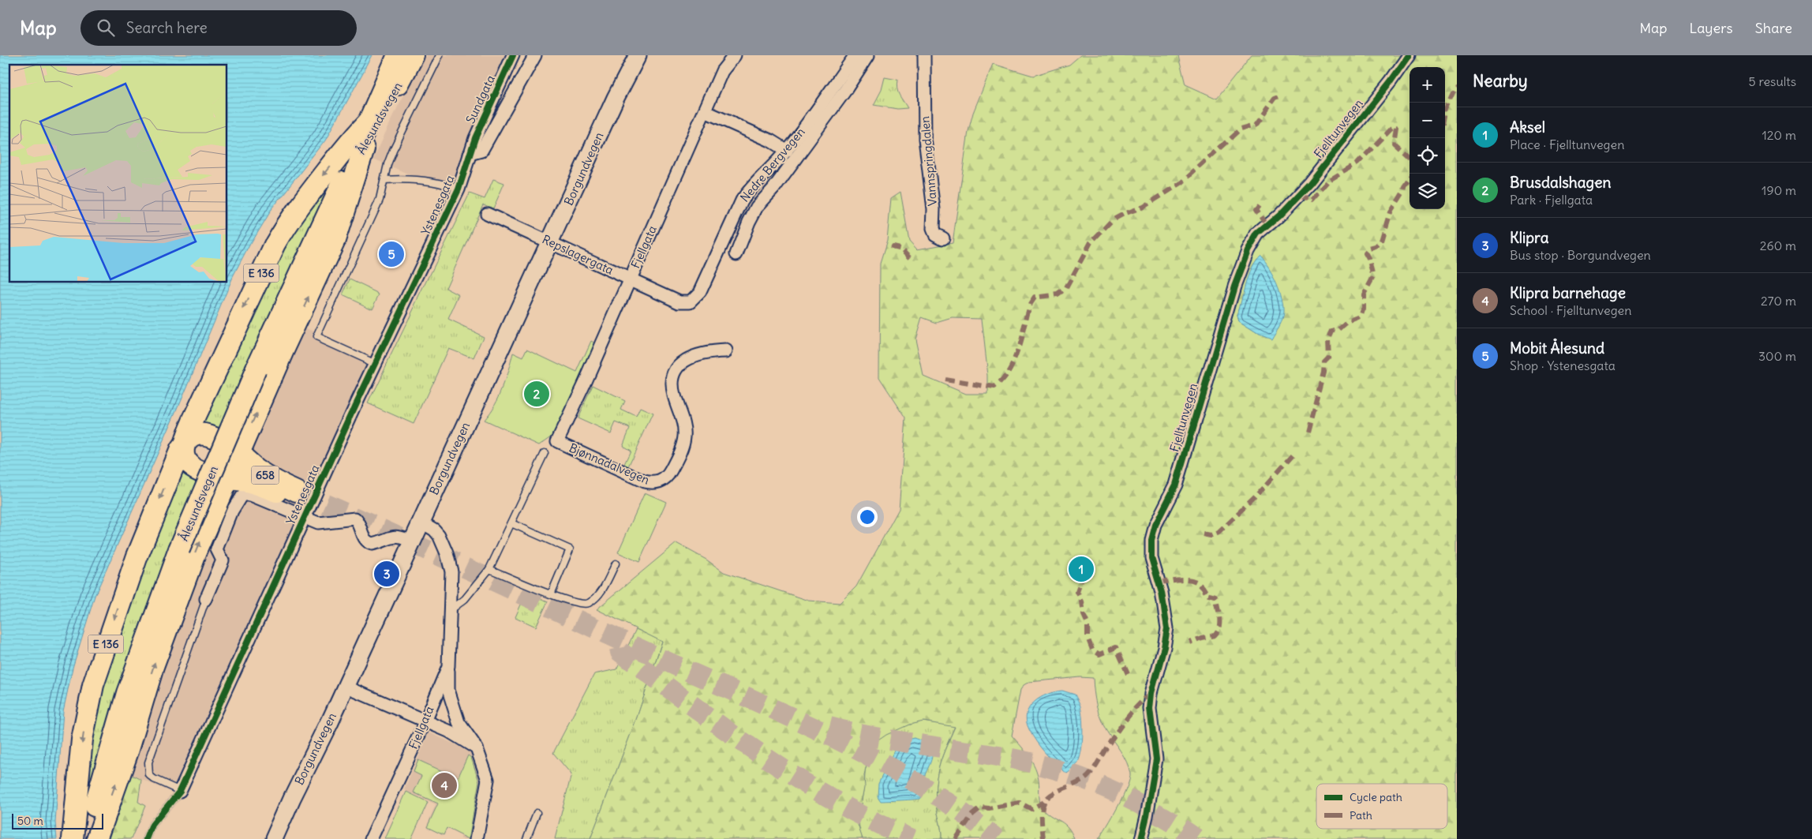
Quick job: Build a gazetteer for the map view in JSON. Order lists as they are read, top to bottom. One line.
{"streets":{"highway":["Ålesundsvegen","E 136","658"],"main road":["Borgundvegen"],"street":["Sundgata","Fjelltunvegen","Vannspringdalen","Nedre Bergvegen","Ystenesgata","Fjellgata","Repslagergata","Bjønnadalvegen"]},"crossings":[["Sundgata","Ystenesgata"],["Ålesundsvegen","E 136"],["Nedre Bergvegen","Repslagergata"],["Borgundvegen","Fjellgata"],["Borgundvegen","Repslagergata"],["Fjellgata","Repslagergata"],["Fjellgata","Bjønnadalvegen"],["E 136","658"]],"legend":["Cycle path","Path"],"scale_bar":"50 m","page":{"header":"Map","search":"Search here","nav":["Map","Layers","Share"],"heading":["Nearby","5 results"],"map_buttons":["+","−"],"list":[{"mark":"1","name":"Aksel","note":"Place · Fjelltunvegen","value":"120 m"},{"mark":"2","name":"Brusdalshagen","note":"Park · Fjellgata","value":"190 m"},{"mark":"3","name":"Klipra","note":"Bus stop · Borgundvegen","value":"260 m"},{"mark":"4","name":"Klipra barnehage","note":"School · Fjelltunvegen","value":"270 m"},{"mark":"5","name":"Mobit Ålesund","note":"Shop · Ystenesgata","value":"300 m"}],"pins":["5","2","1","3","4"],"scale":"50 m"}}
